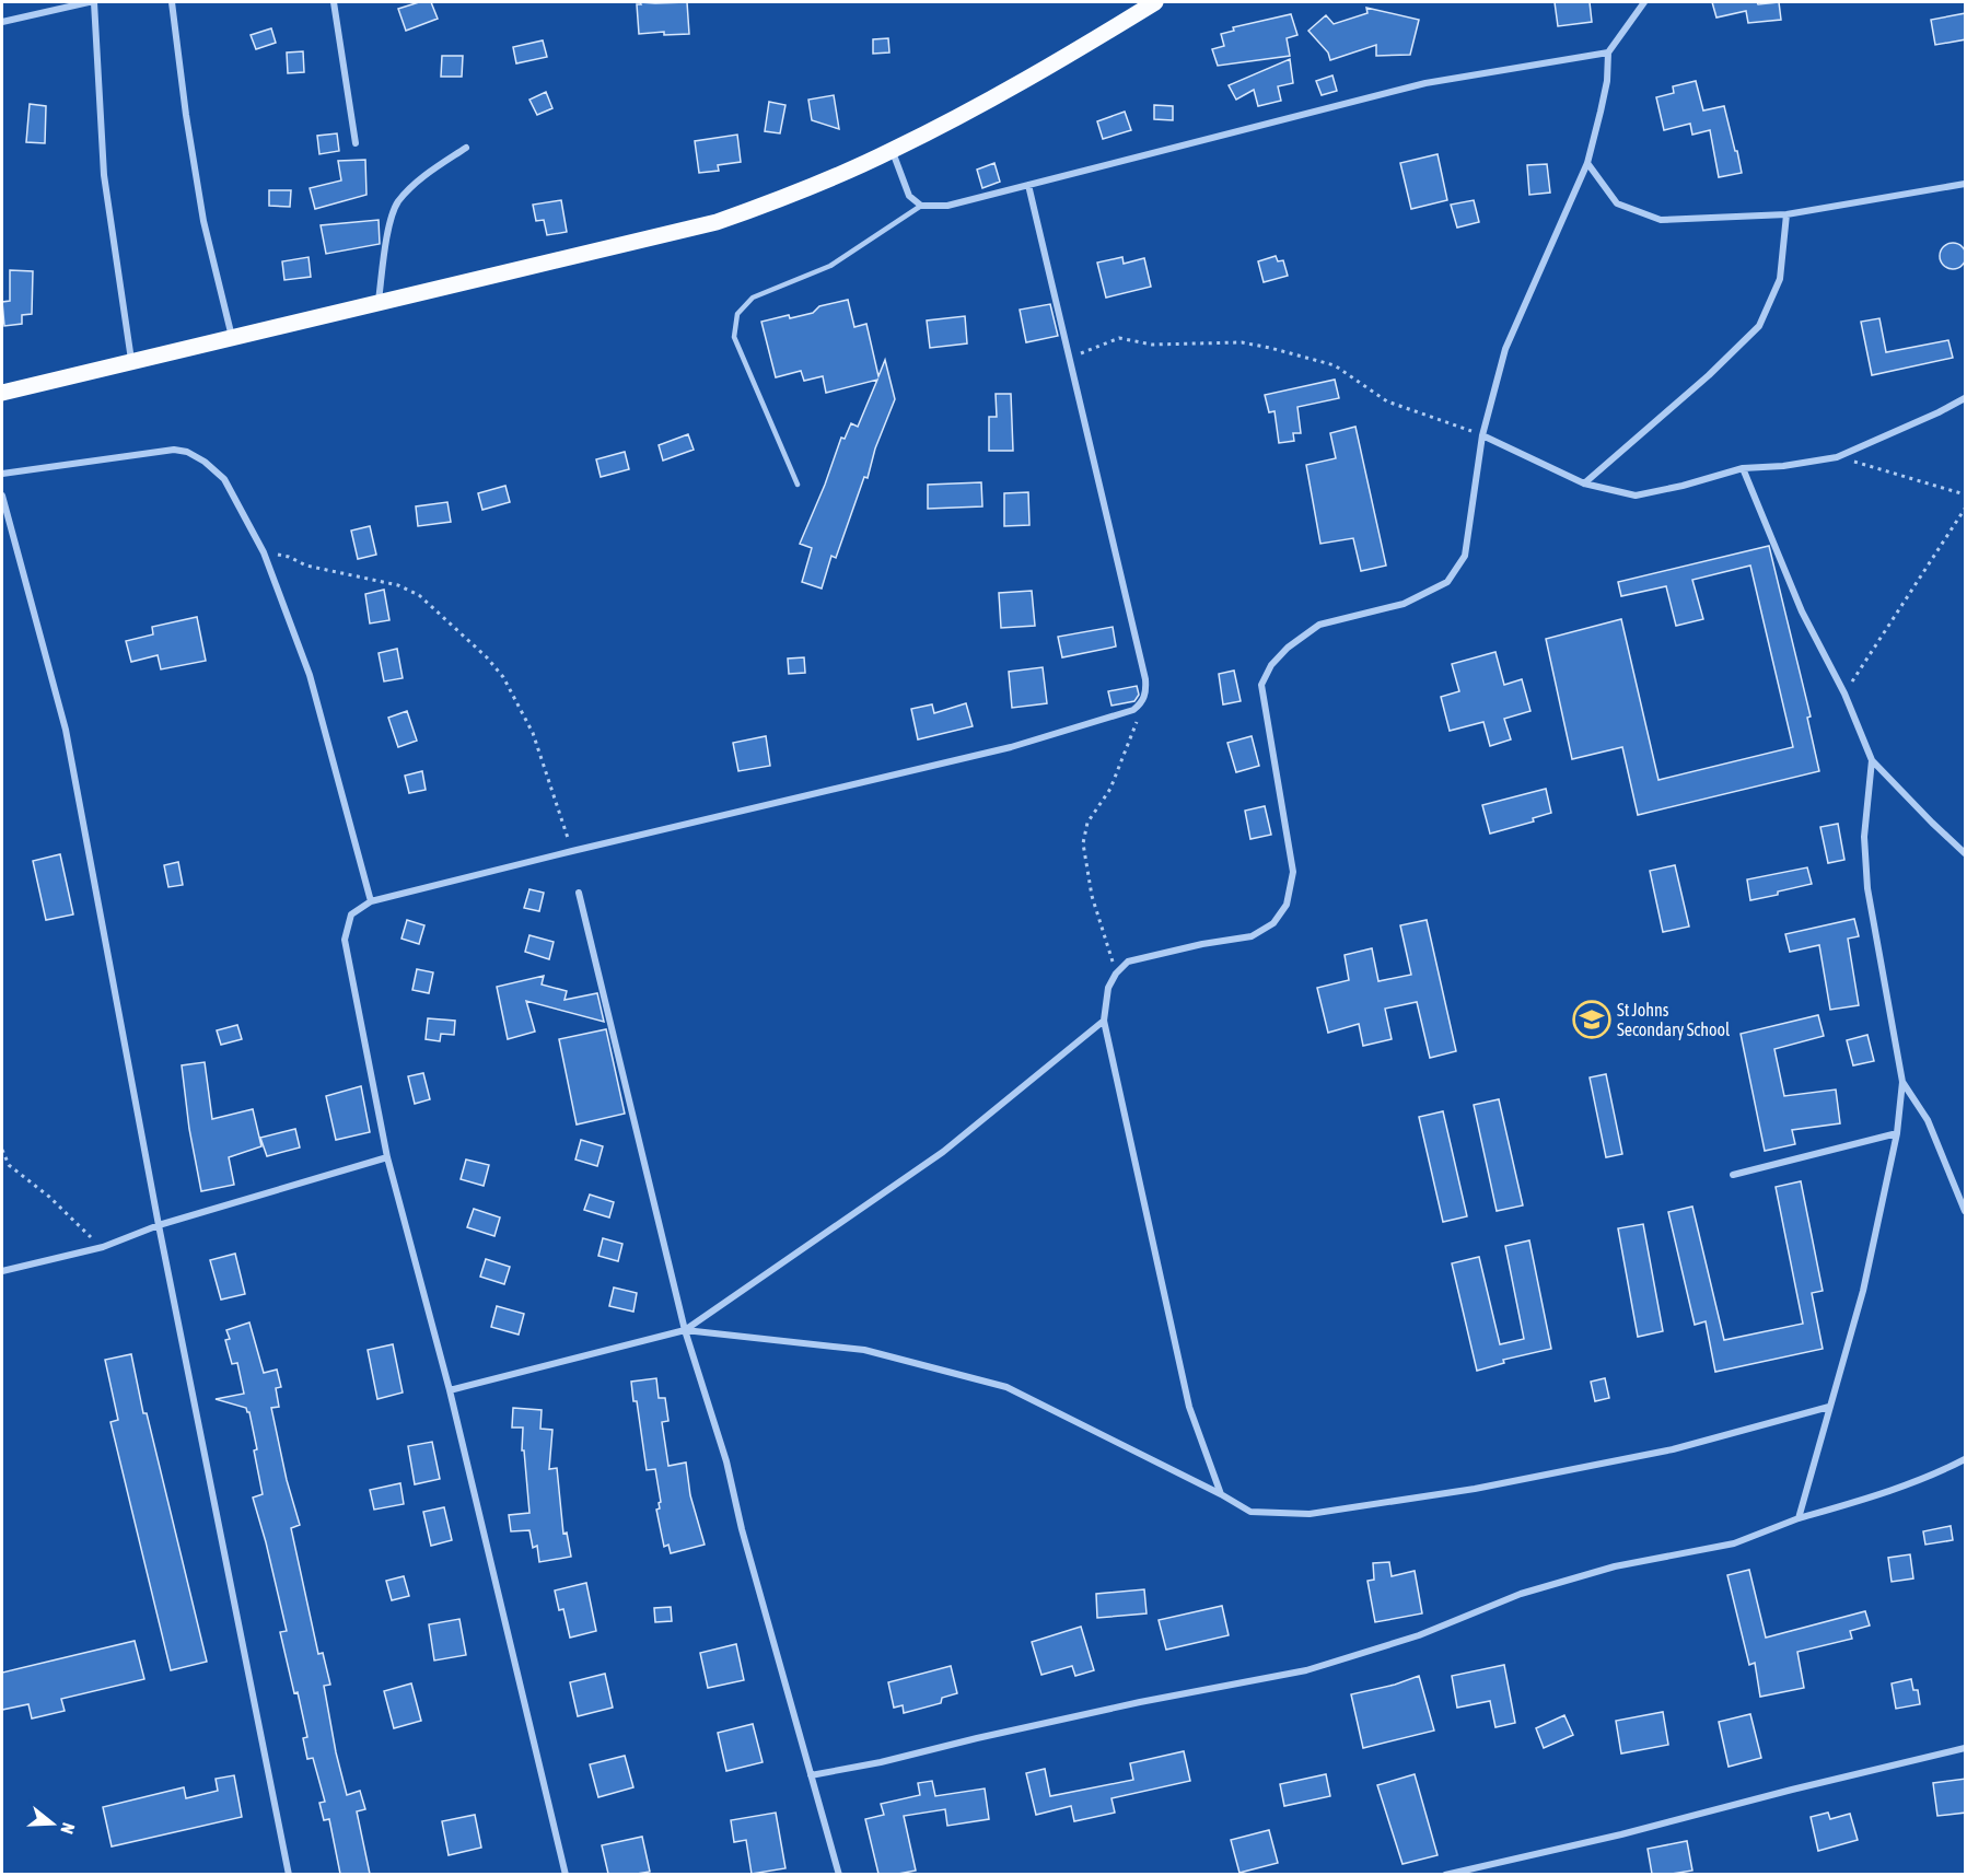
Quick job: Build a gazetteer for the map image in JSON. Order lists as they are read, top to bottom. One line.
{"places":{"school or university":["St Johns Secondary School"]},"north":"right"}
